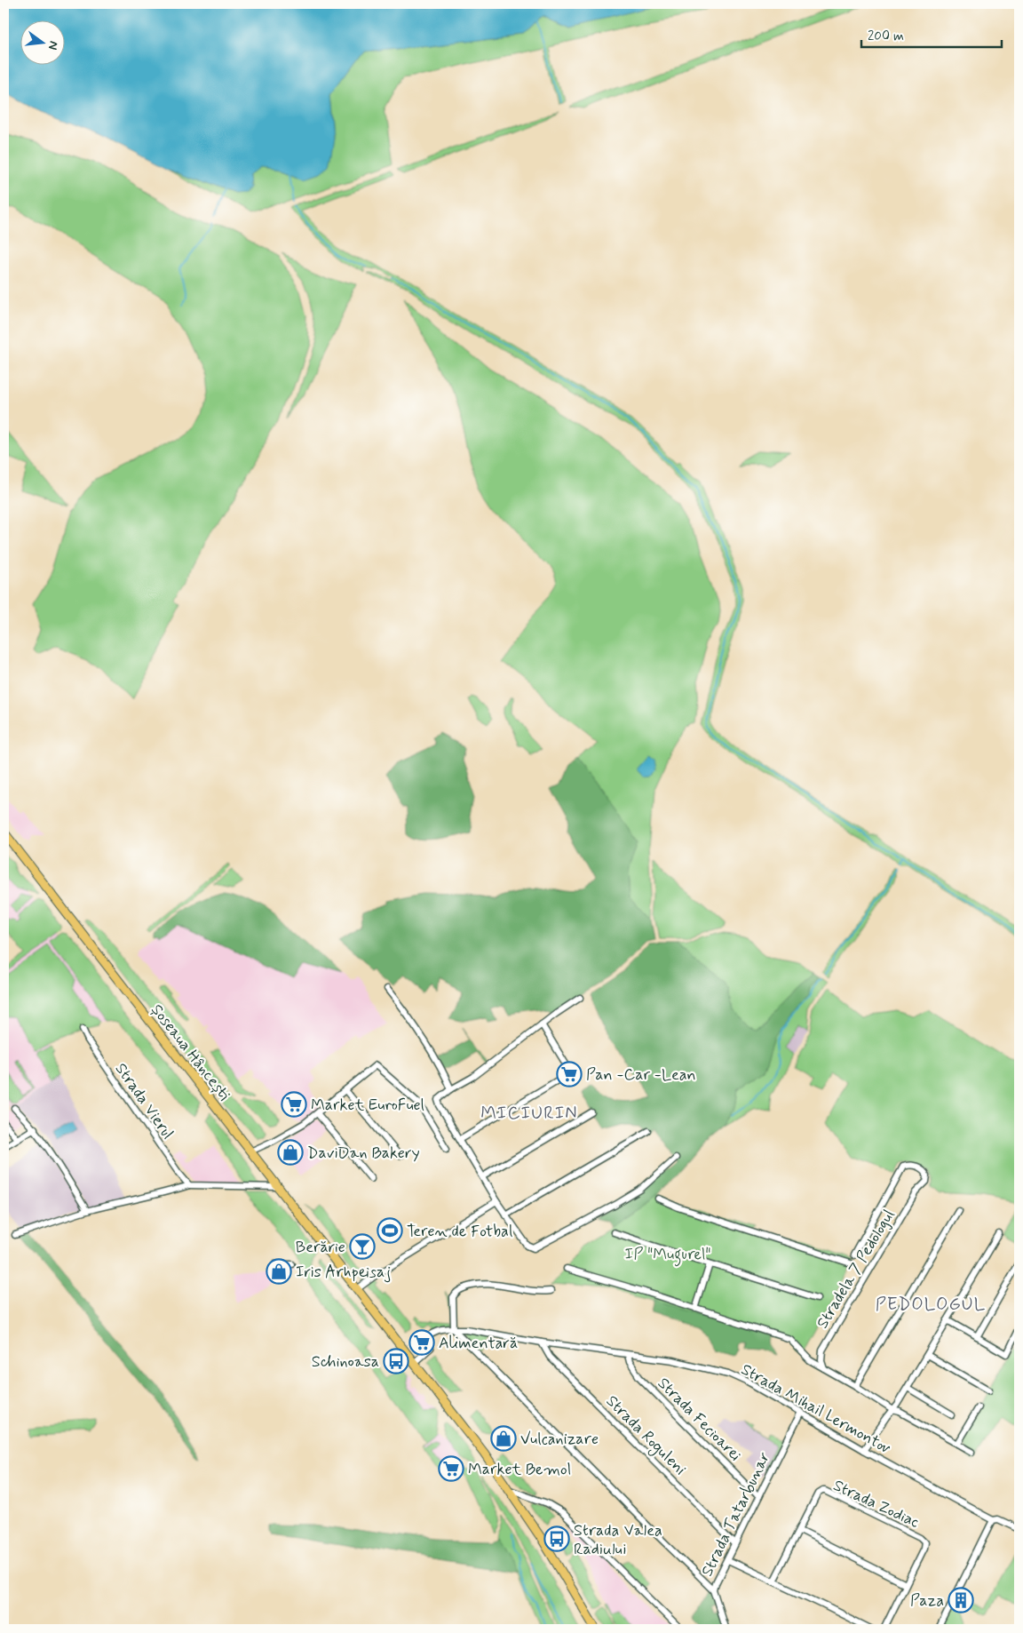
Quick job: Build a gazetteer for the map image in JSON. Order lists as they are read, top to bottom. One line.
{"streets":{"highway":["Șoseaua Hâncești"],"street":["Strada Vierul","Stradela 7 Pedologul","Strada Mihail Lermontov","Strada Fecioarei","Strada Roguleni","Strada Zodiac","Strada Tatarbunar"]},"crossings":[["Șoseaua Hâncești","Strada Mihail Lermontov"],["Strada Mihail Lermontov","Strada Fecioarei"],["Strada Mihail Lermontov","Strada Roguleni"],["Strada Mihail Lermontov","Strada Tatarbunar"],["Strada Fecioarei","Strada Tatarbunar"],["Strada Roguleni","Strada Tatarbunar"]],"districts":["MICIURIN","PEDOLOGUL"],"parks":["IP \"Mugurel\""],"places":{"supermarket":["Pan -Car -Lean","Market EuroFuel","Alimentară","Market Bemol"],"shop":["DaviDan Bakery","Iris Arhpeisaj","Vulcanizare"],"sports":["Teren de Fotbal"],"bar":["Berărie"],"bus stop":["Schinoasa","Strada Valea Radiului"],"building":["Paza"]},"scale_bar":"200 m","north":"right"}
